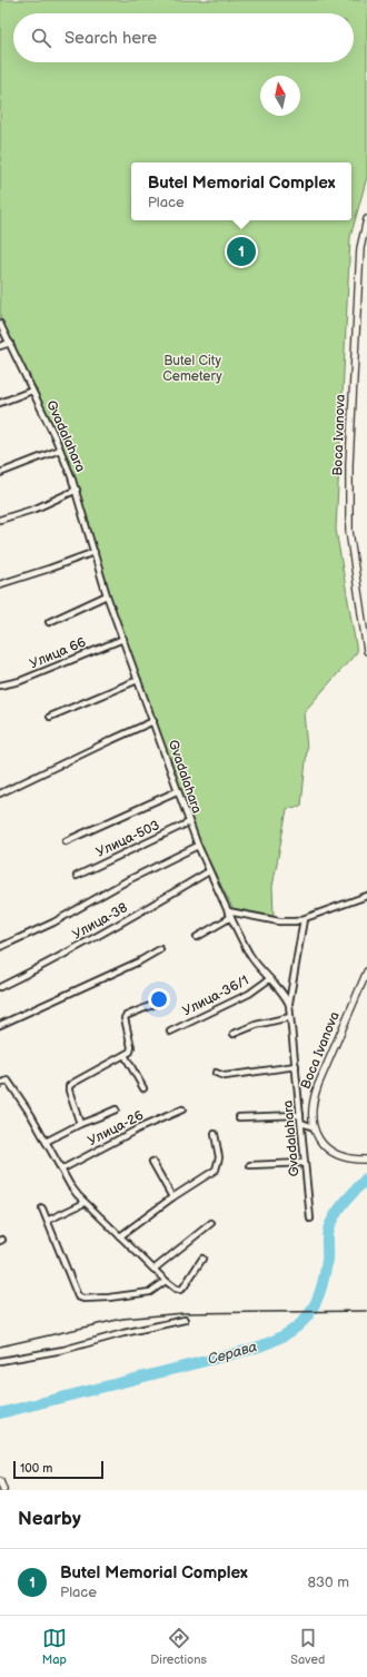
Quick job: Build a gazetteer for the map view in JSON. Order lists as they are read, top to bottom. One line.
{"streets":{"street":["Boca Ivanova","Gvadalahara","Улица 66","Улица-503","Улица-38","Улица-36/1","Улица-26"]},"crossings":[["Gvadalahara","Улица 66"],["Gvadalahara","Улица-503"],["Gvadalahara","Улица-38"],["Gvadalahara","Улица-36/1"]],"water":["Серава"],"parks":["Butel City Cemetery"],"scale_bar":"100 m","north":"top","page":{"search":"Search here","popup":["Butel Memorial Complex","Place"],"pins":"1","scale":"100 m","heading":"Nearby","list":[{"mark":"1","name":"Butel Memorial Complex","note":"Place","value":"830 m"}],"nav":["Map","Directions","Saved"]}}
